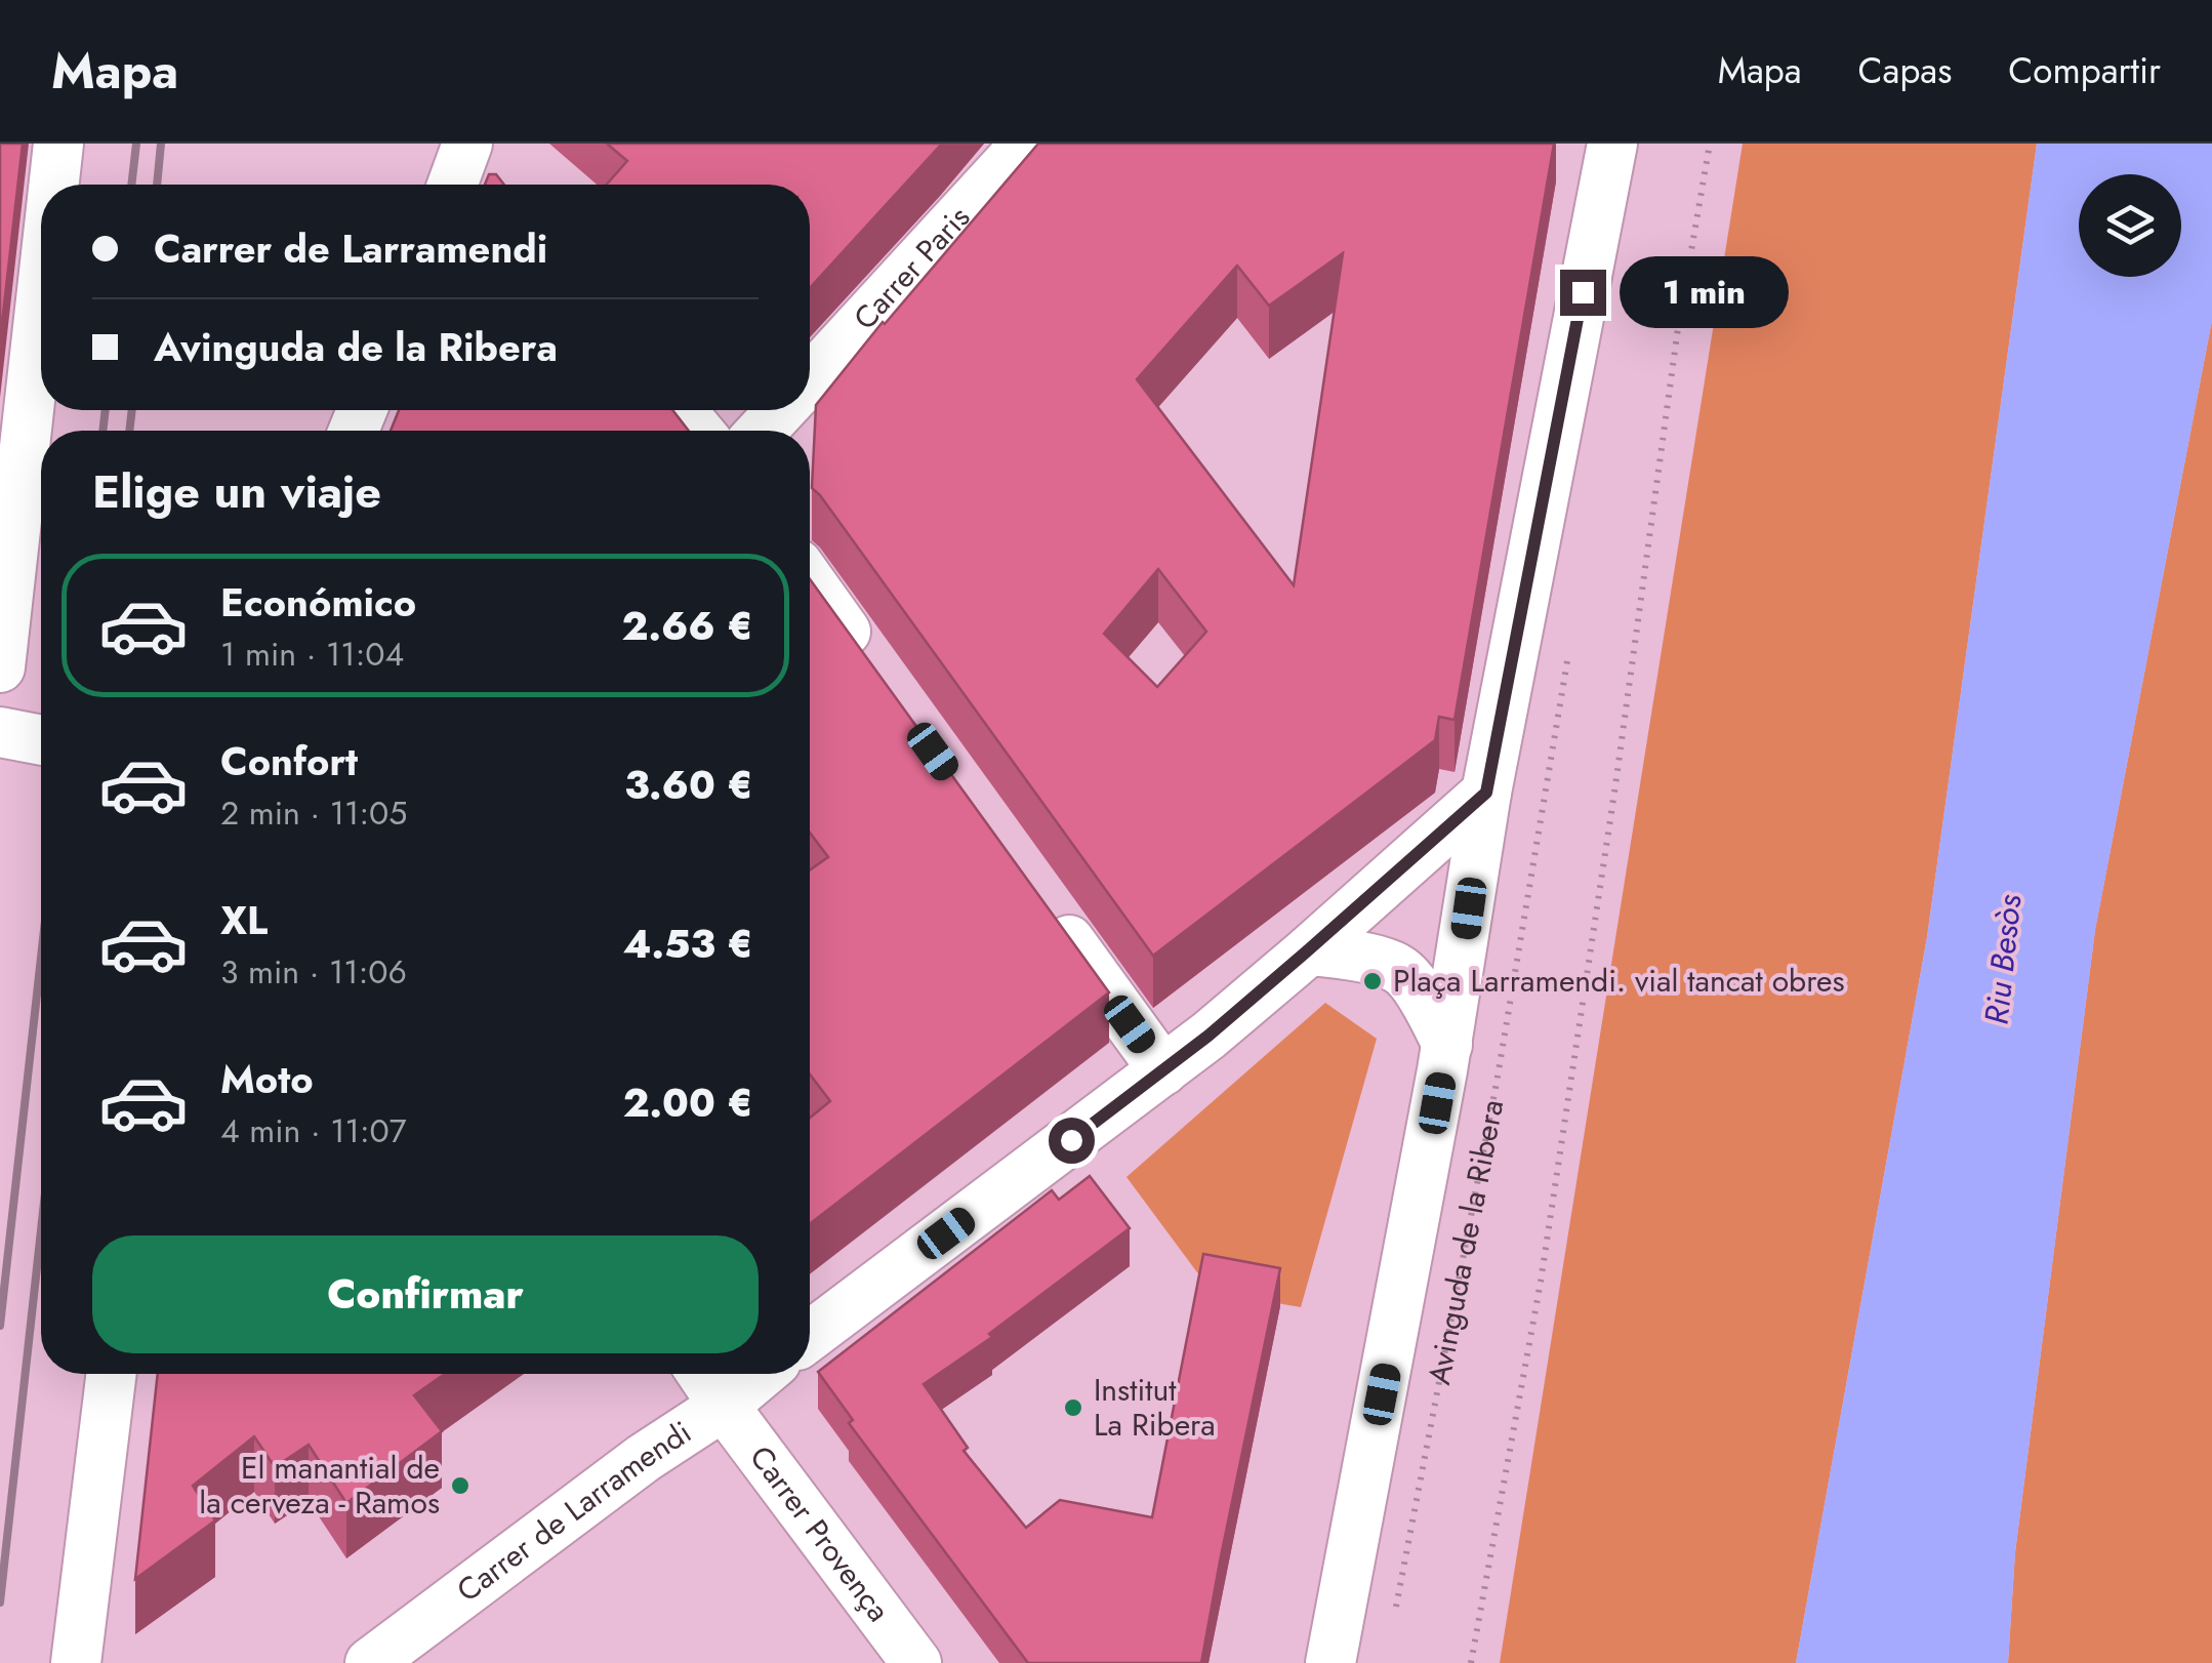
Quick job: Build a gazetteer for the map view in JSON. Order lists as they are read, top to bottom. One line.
{"streets":{"street":["Carrer Paris","Avinguda de la Ribera","Carrer de Larramendi","Carrer Provença"]},"crossings":[["Carrer de Larramendi","Carrer Provença"]],"water":["Riu Besòs"],"places":["Plaça Larramendi. vial tancat obres","Institut La Ribera","El manantial de la cerveza - Ramos"],"page":{"header":"Mapa","nav":["Mapa","Capas","Compartir"],"banner":["Carrer de Larramendi","Avinguda de la Ribera"],"bubble":"1 min","heading":"Elige un viaje","list":[{"name":"Económico","note":"1 min · 11:04","value":"2.66 €"},{"name":"Confort","note":"2 min · 11:05","value":"3.60 €"},{"name":"XL","note":"3 min · 11:06","value":"4.53 €"},{"name":"Moto","note":"4 min · 11:07","value":"2.00 €"}],"buttons":"Confirmar"}}
